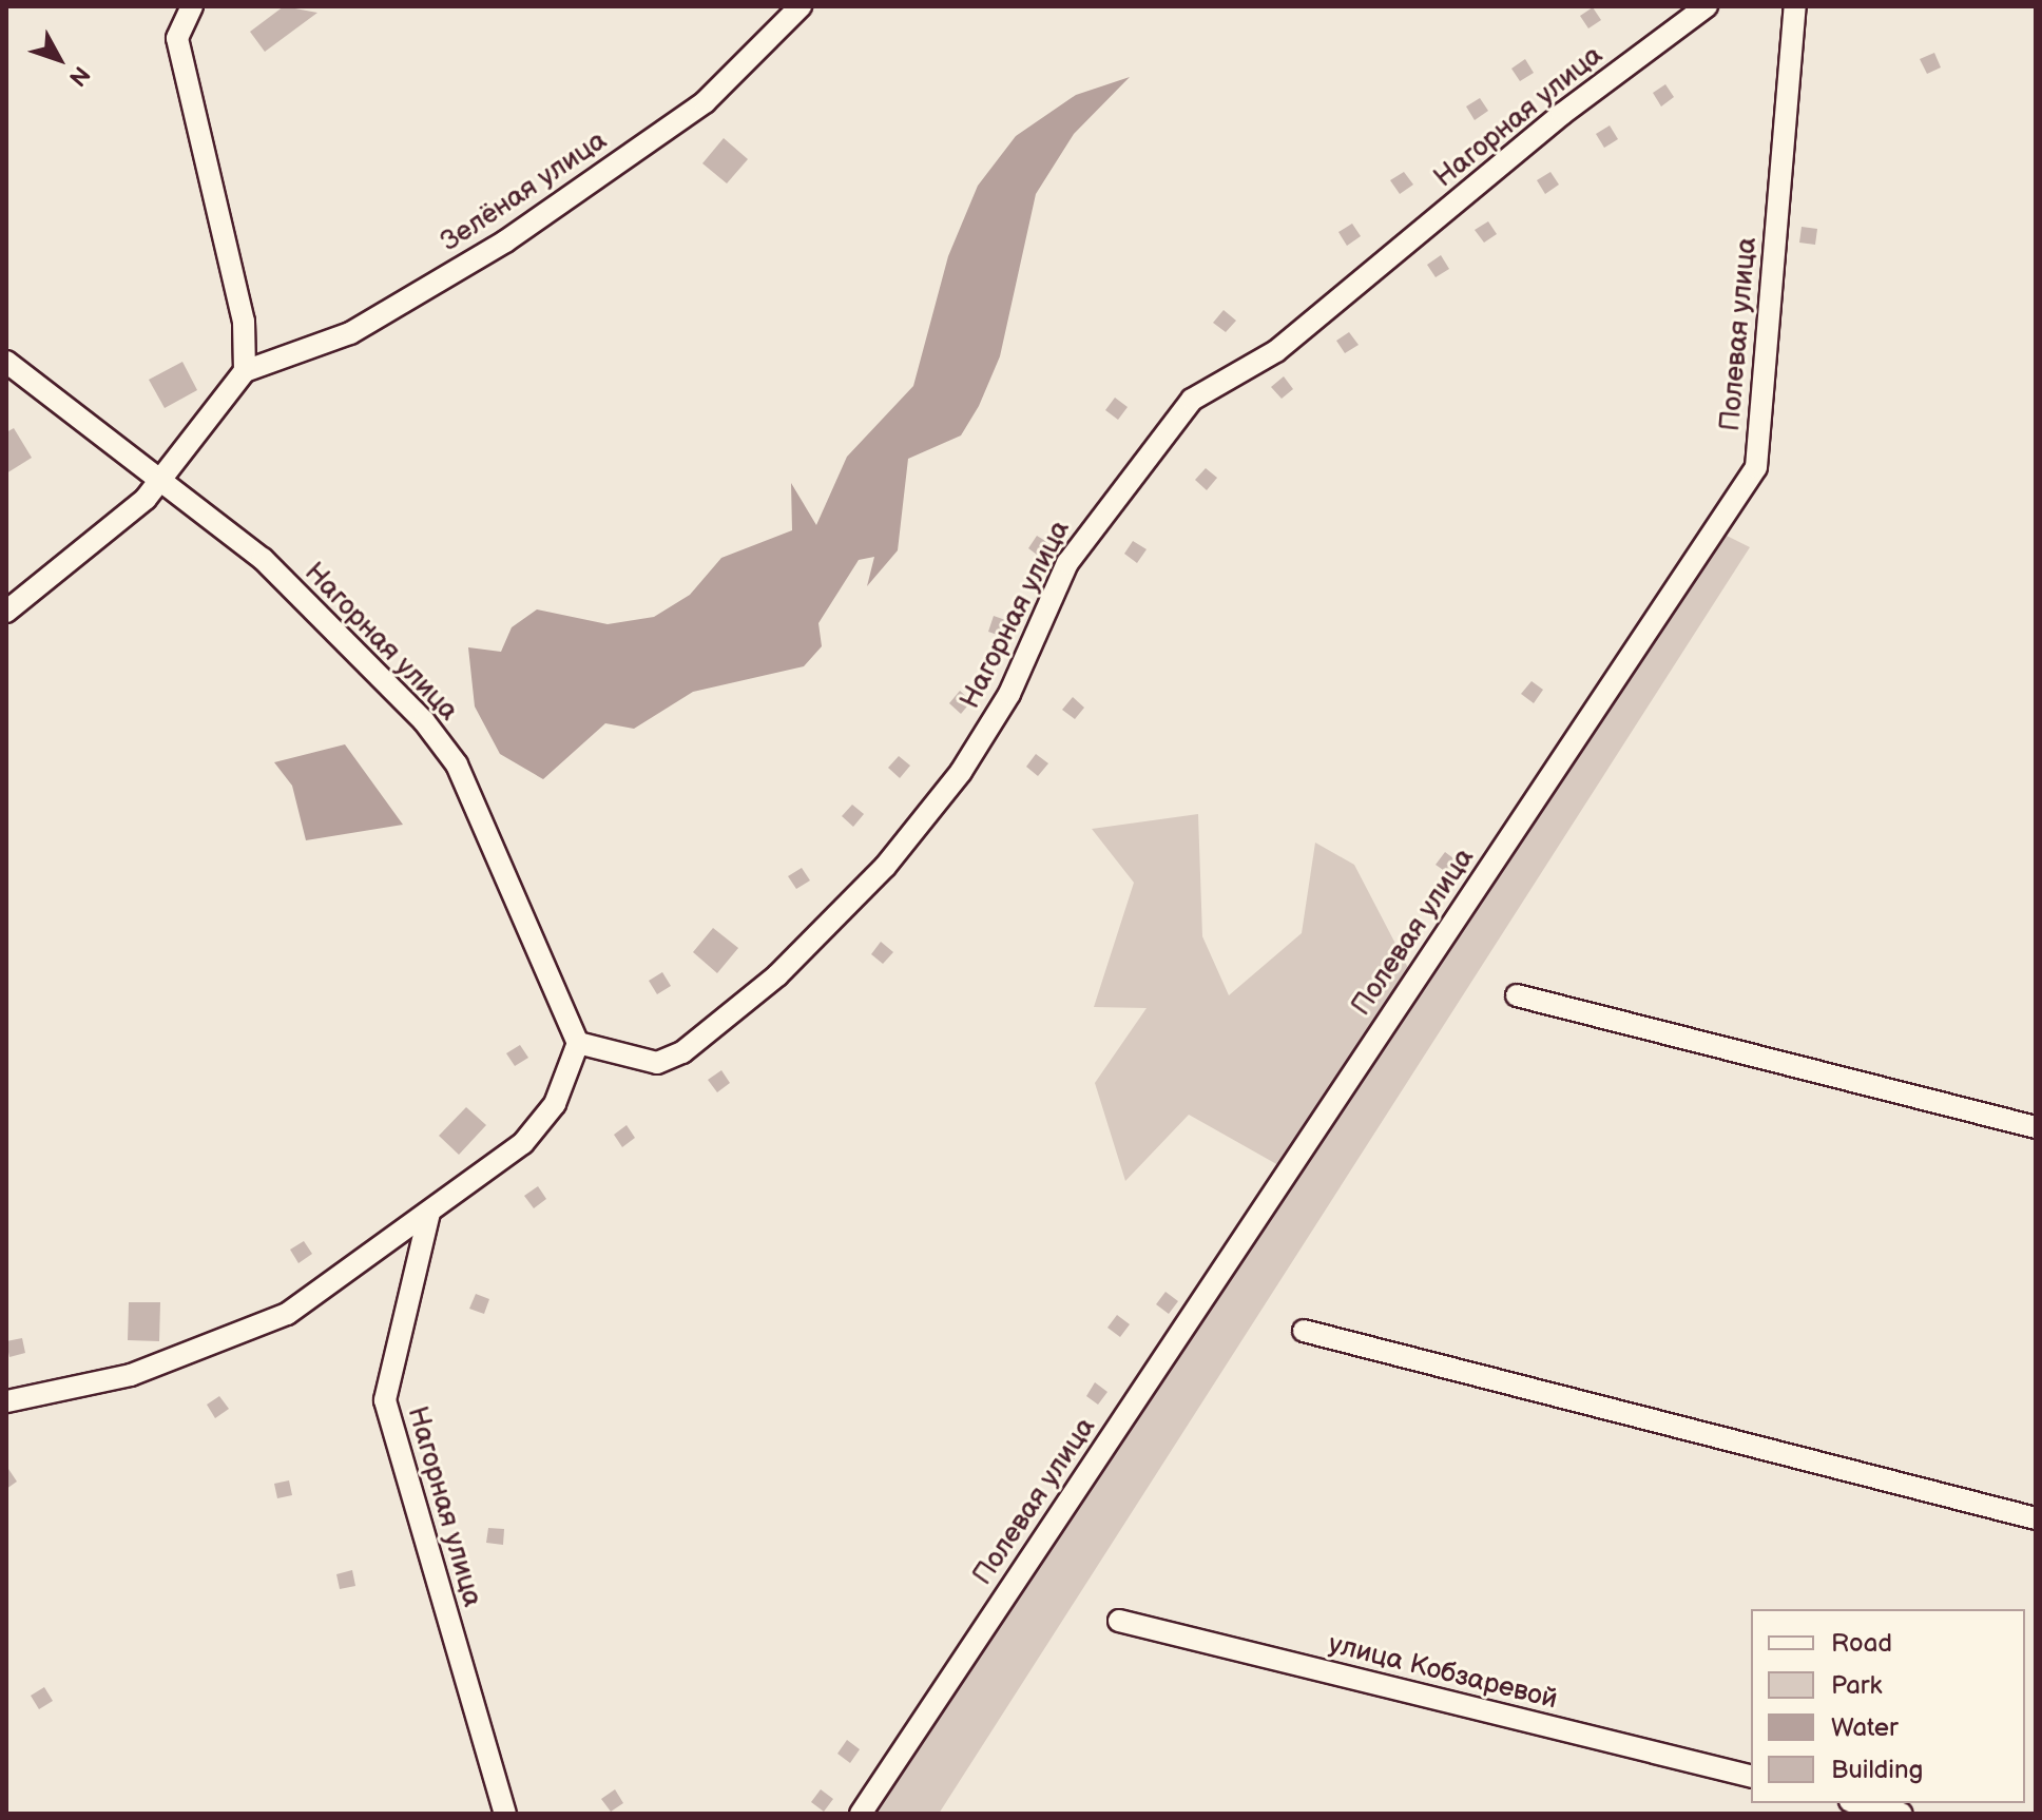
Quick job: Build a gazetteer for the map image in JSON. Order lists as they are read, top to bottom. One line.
{"streets":{"street":["Нагорная улица","Зелёная улица","Полевая улица","улица Кобзаревой"]},"legend":["Road","Park","Water","Building"],"north":"bottom right"}
